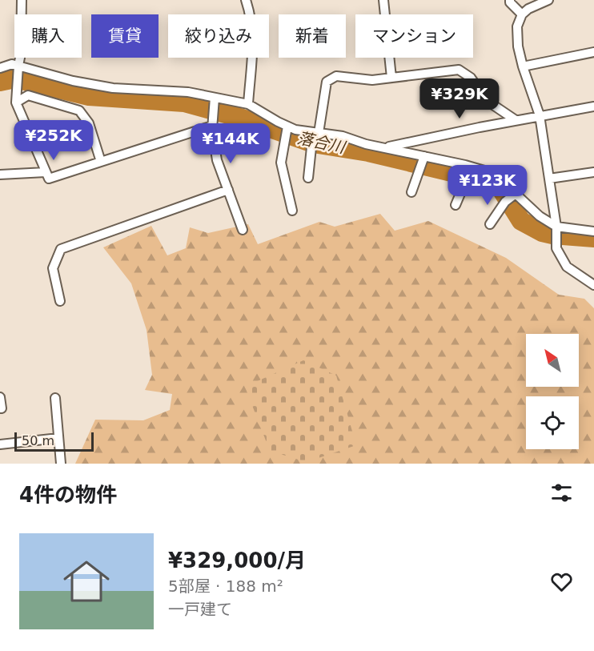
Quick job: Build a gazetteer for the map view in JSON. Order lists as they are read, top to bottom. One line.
{"water":["落合川"],"scale_bar":"50 m","north":"top left","page":{"chip":["購入","賃貸","絞り込み","新着","マンション"],"price":["¥329K","¥252K","¥144K","¥123K"],"scale":"50 m","heading":"4件の物件","list":[{"name":"¥329,000/月","note":"5部屋 · 188 m² · 一戸建て"}]}}
